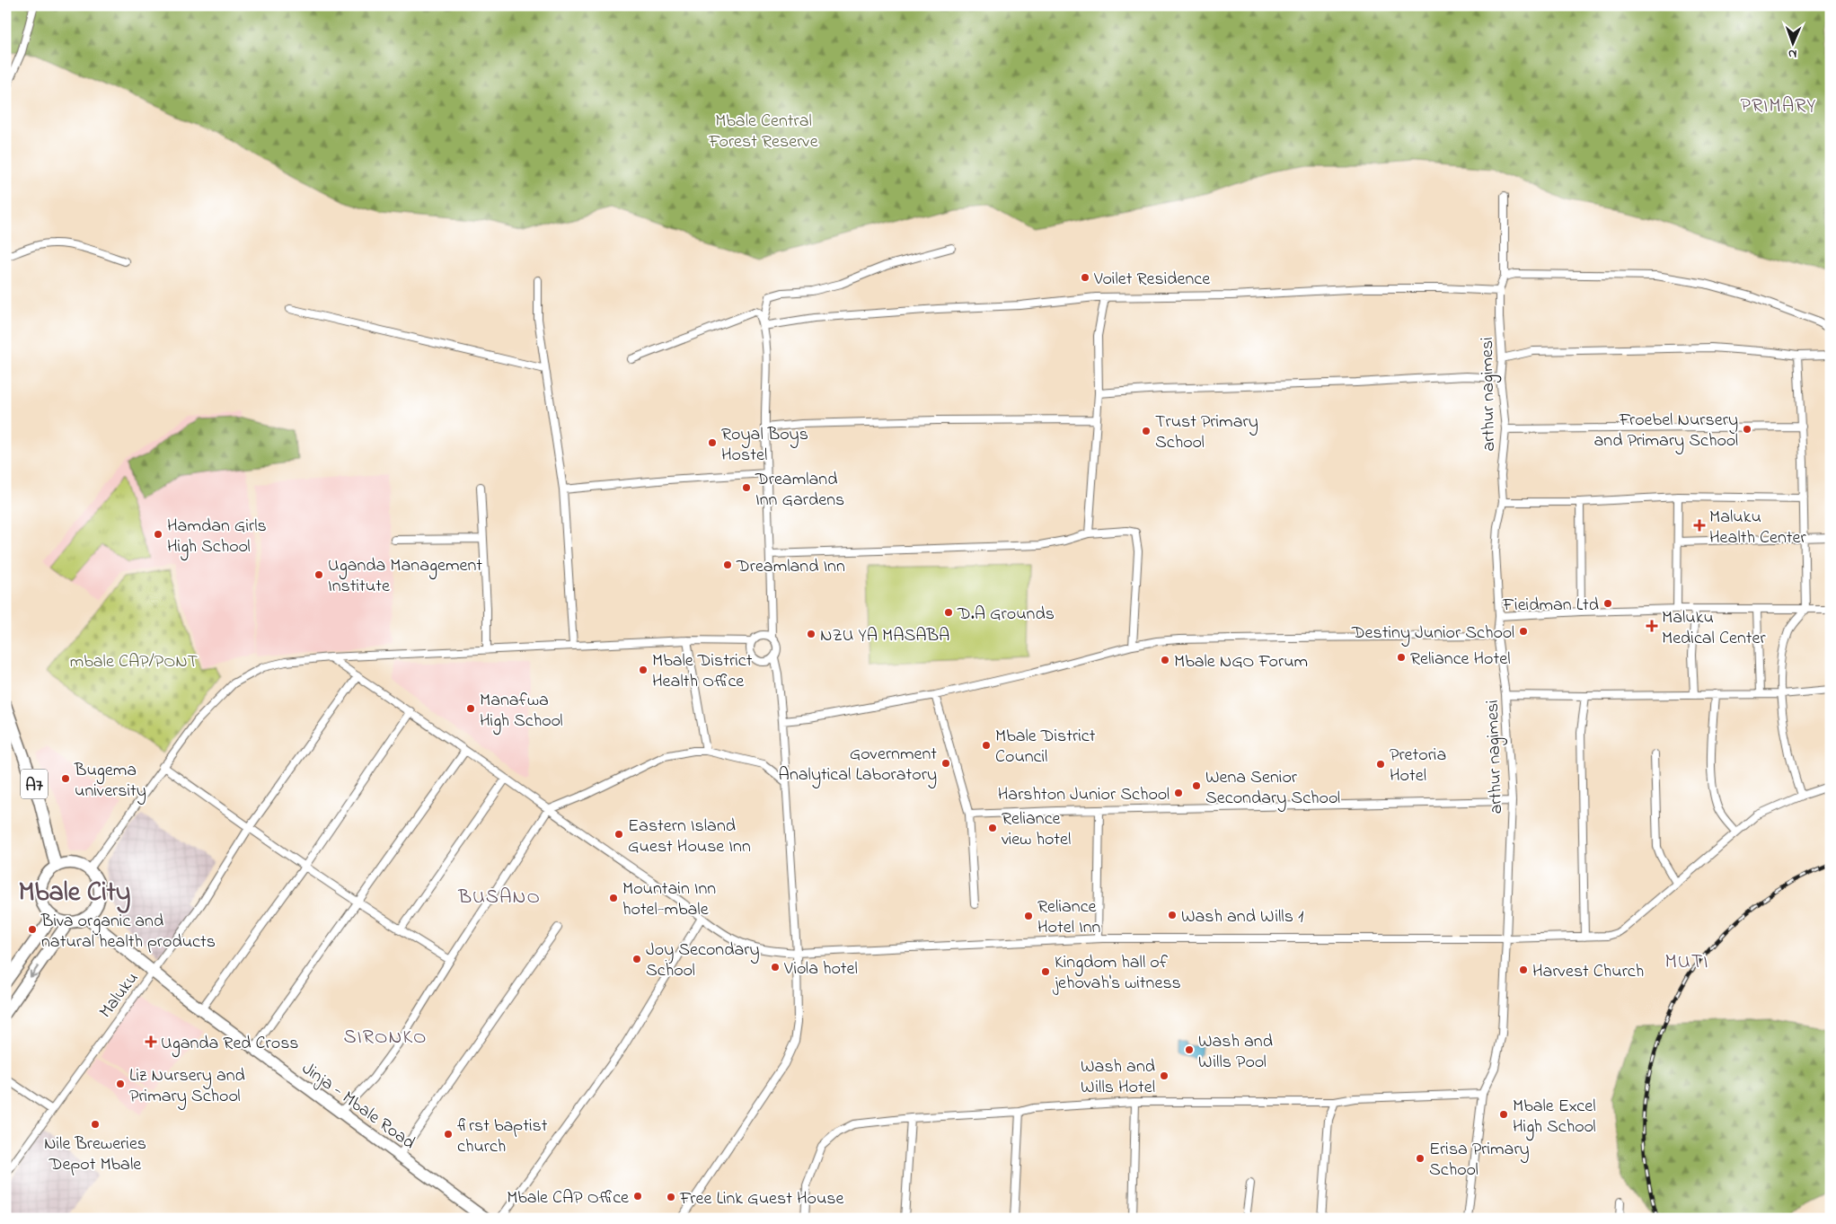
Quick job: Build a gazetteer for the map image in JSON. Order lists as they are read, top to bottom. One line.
{"streets":{"main road":["A7","Jinja - Mbale Road"],"street":["arthur nagimesi","Maluku"]},"crossings":[["A7","Jinja - Mbale Road"],["Maluku","Jinja - Mbale Road"]],"districts":["PRIMARY","Mbale City","BUSANO","MUTI","SIRONKO"],"parks":["Mbale Central Forest Reserve","mbale CAP/PONT"],"places":{"other":["Voilet Residence","Froebel Nursery and Primary School","Trust Primary School","Royal Boys Hostel","Dreamland Inn Gardens","Hamdan Girls High School","Dreamland Inn","Uganda Management Institute","Fieidman Ltd","D.A Grounds","Destiny Junior School","NZU YA MASABA","Reliance Hotel","Mbale NGO Forum","Mbale District Health Office","Manafwa High School","Mbale District Council","Government Analytical Laboratory","Pretoria Hotel","Bugema university","Wena Senior Secondary School","Harshton Junior School","Reliance view hotel","Eastern Island Guest House Inn","Mountain Inn hotel-mbale","Wash and Wills 1","Reliance Hotel Inn","Biva organic and natural health products","Joy Secondary School","Viola hotel","Harvest Church","Kingdom hall of jehovah's witness","Wash and Wills Pool","Wash and Wills Hotel","Liz Nursery and Primary School","Mbale Excel High School","Nile Breweries Depot Mbale","first baptist church","Erisa Primary School","Mbale CAP Office","Free Link Guest House"],"health":["Maluku Health Center","Maluku Medical Center","Uganda Red Cross"]},"north":"bottom"}
